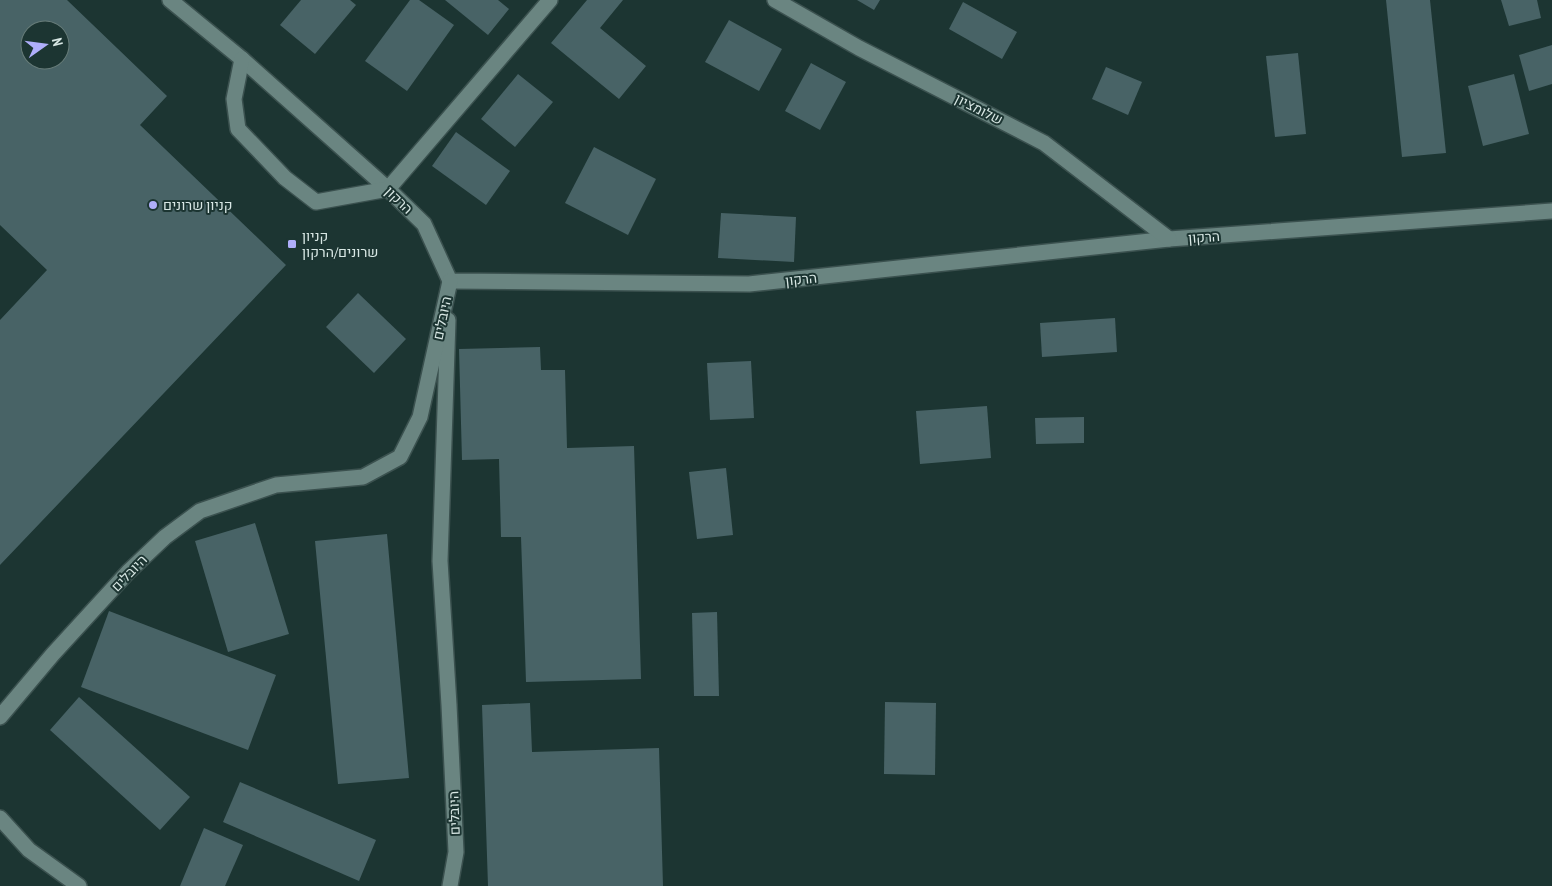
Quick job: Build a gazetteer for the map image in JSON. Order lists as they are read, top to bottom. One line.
{"streets":{"street":["שלומציון","הרקון","היובלים"]},"crossings":[["שלומציון","הרקון"],["הרקון","היובלים"]],"places":{"other":["קניון שרונים"],"transit":["קניון שרונים/הרקון"]},"north":"right"}
